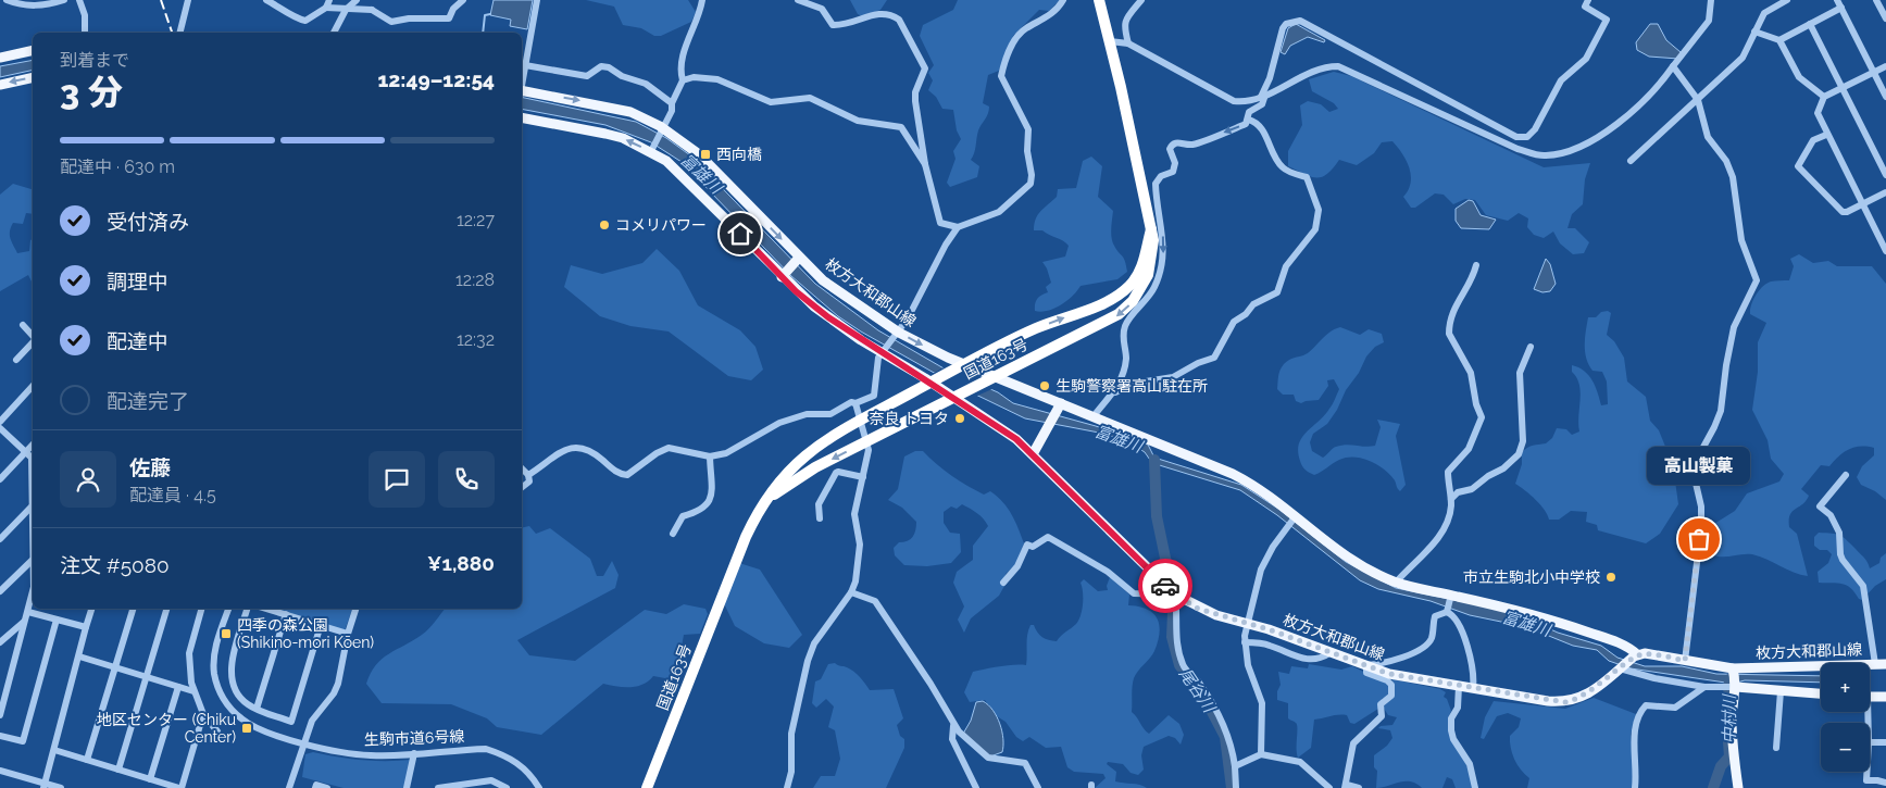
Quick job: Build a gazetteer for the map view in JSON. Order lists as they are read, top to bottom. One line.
{"streets":{"highway":["国道163号"],"main road":["枚方大和郡山線"],"street":["生駒市道6号線"]},"crossings":[["枚方大和郡山線","国道163号"]],"water":["富雄川","尾谷川","中村川"],"places":{"transit":["西向橋","四季の森公園 (Shikino-mori Kōen)","地区センター (Chiku Center)"],"other":["コメリパワー","生駒警察署高山駐在所","奈良 トヨタ","高山製菓","市立生駒北小中学校"]},"page":{"heading":["3 分","到着まで","12:49–12:54"],"panel":["佐藤","配達員 · 4.5","注文 #5080","¥1,880"],"bar":"配達中 · 630 m","list":[["受付済み","12:27"],["調理中","12:28"],["配達中","12:32"],"配達完了"],"bubble":"高山製菓","map_buttons":["+","−"]}}
